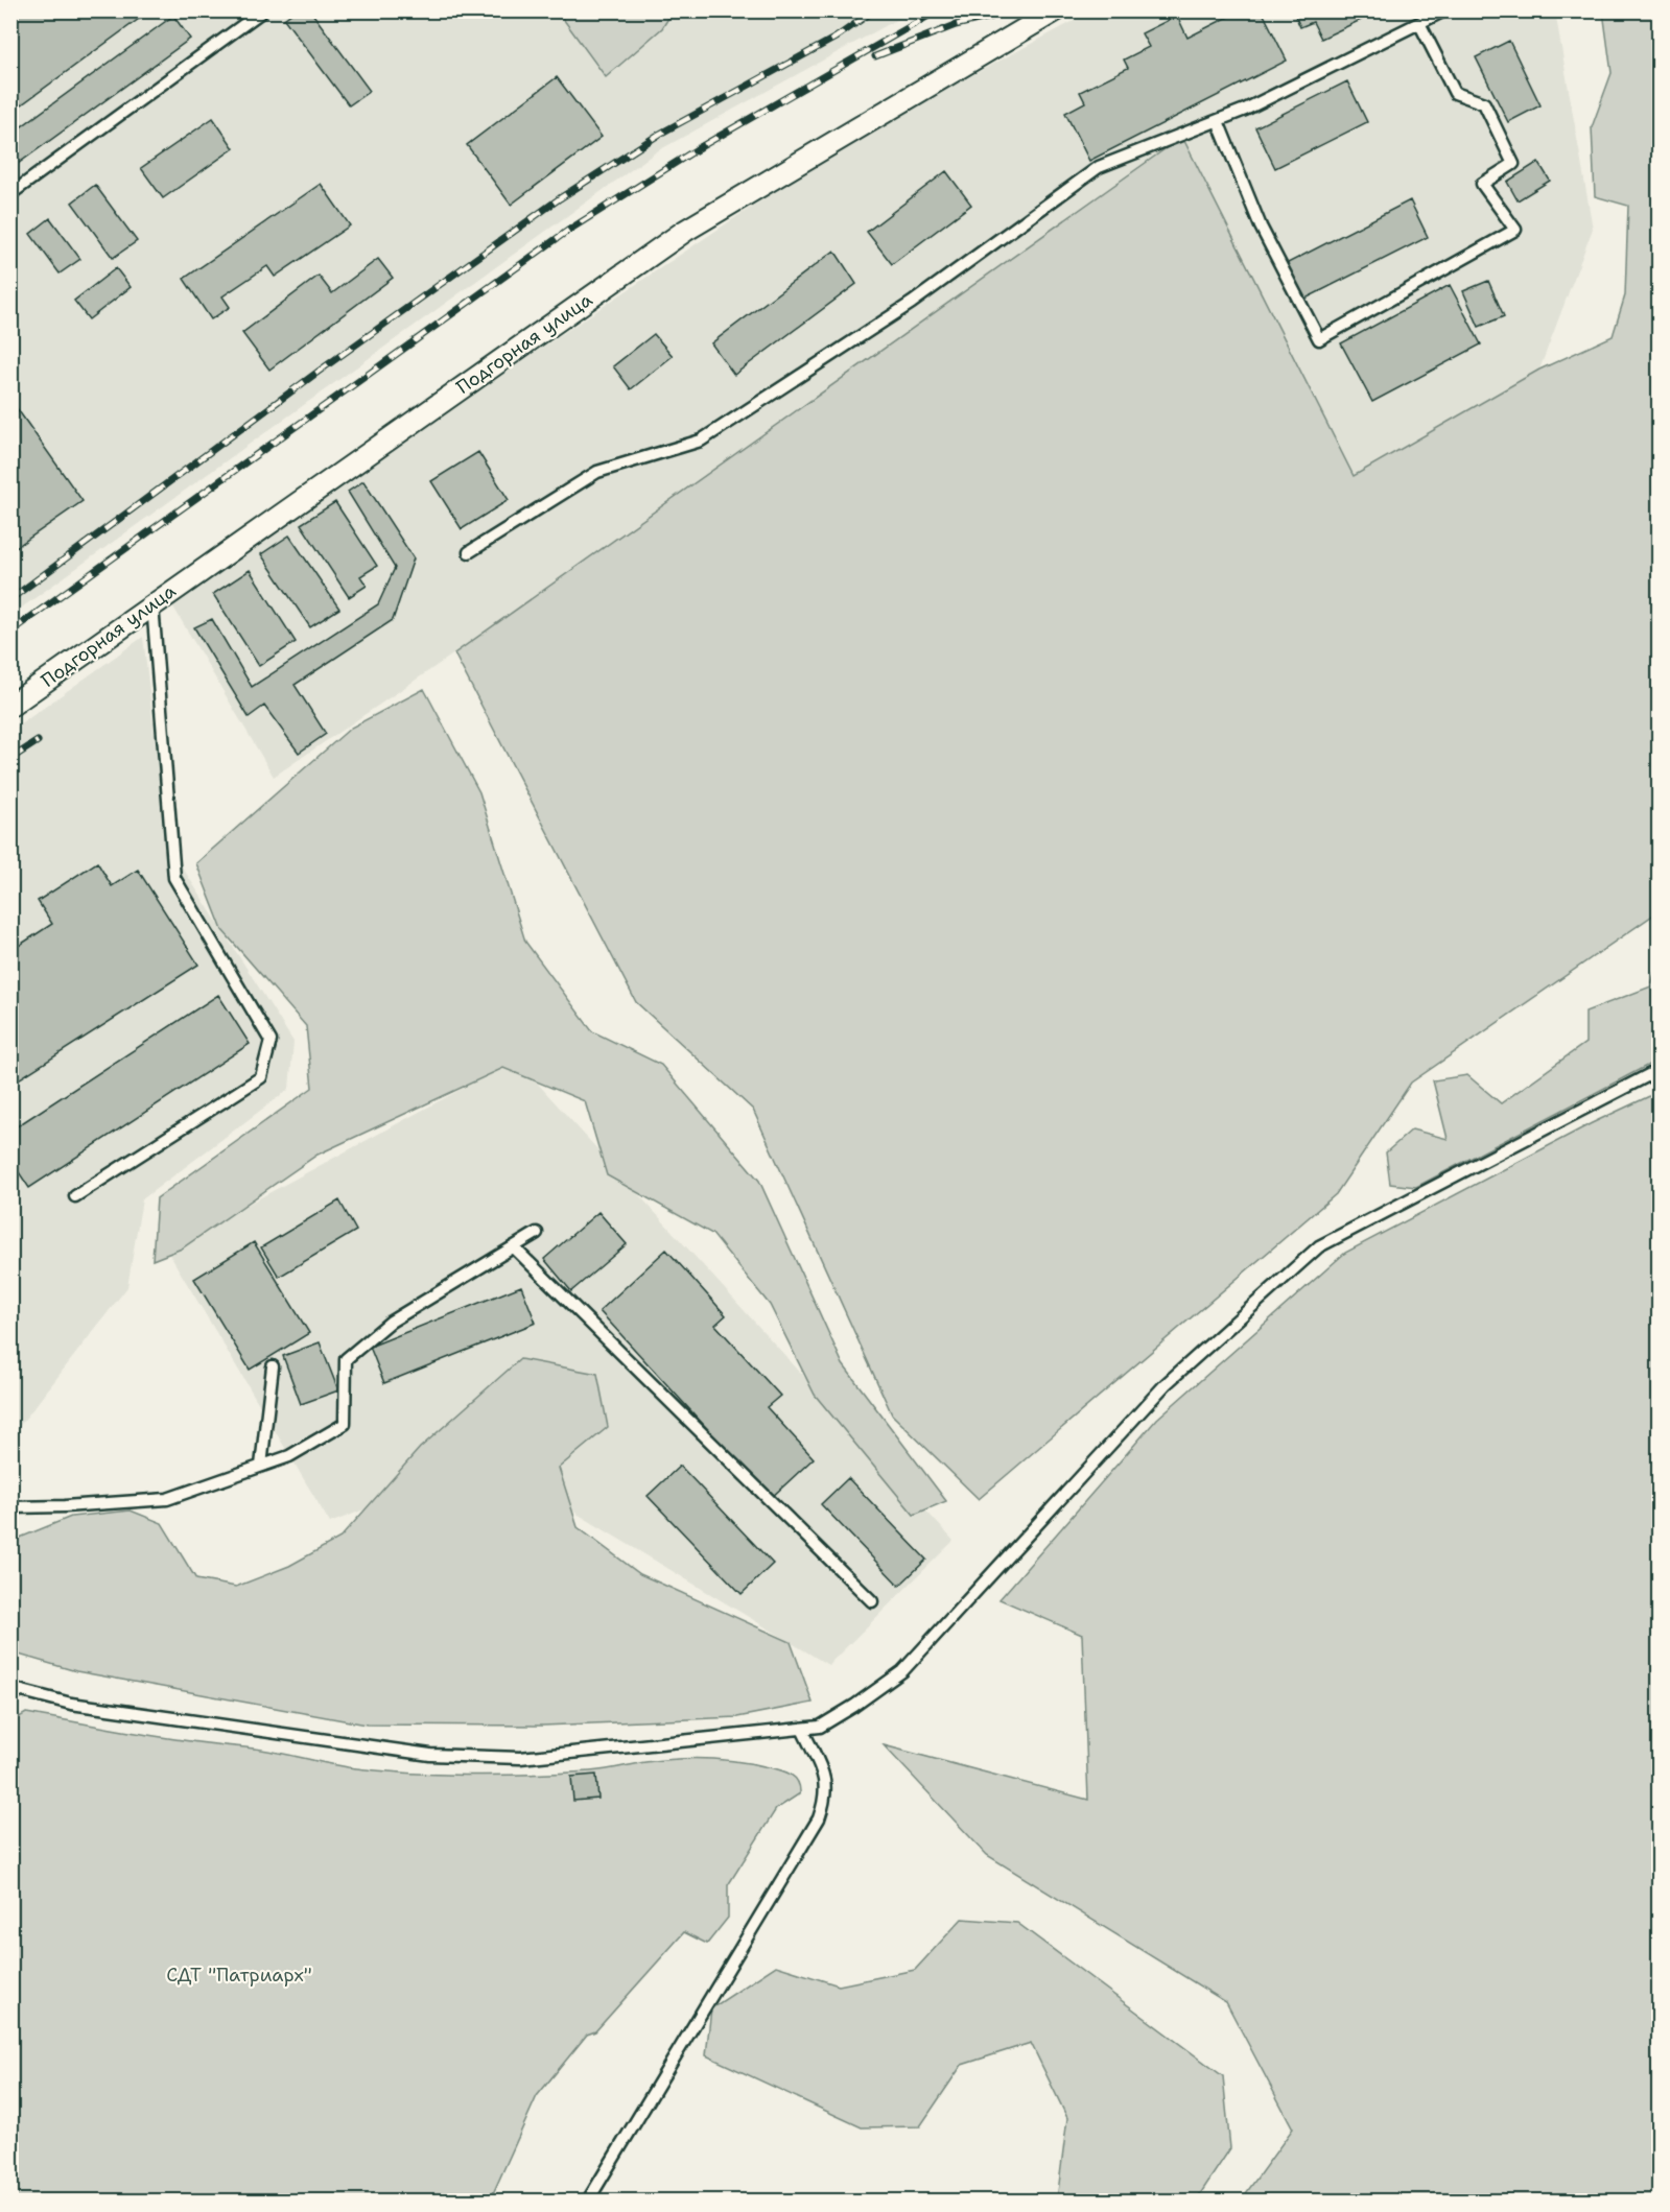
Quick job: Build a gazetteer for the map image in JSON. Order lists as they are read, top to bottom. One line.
{"streets":{"street":["Подгорная улица"]},"parks":["СДТ \"Патриарх\""]}
